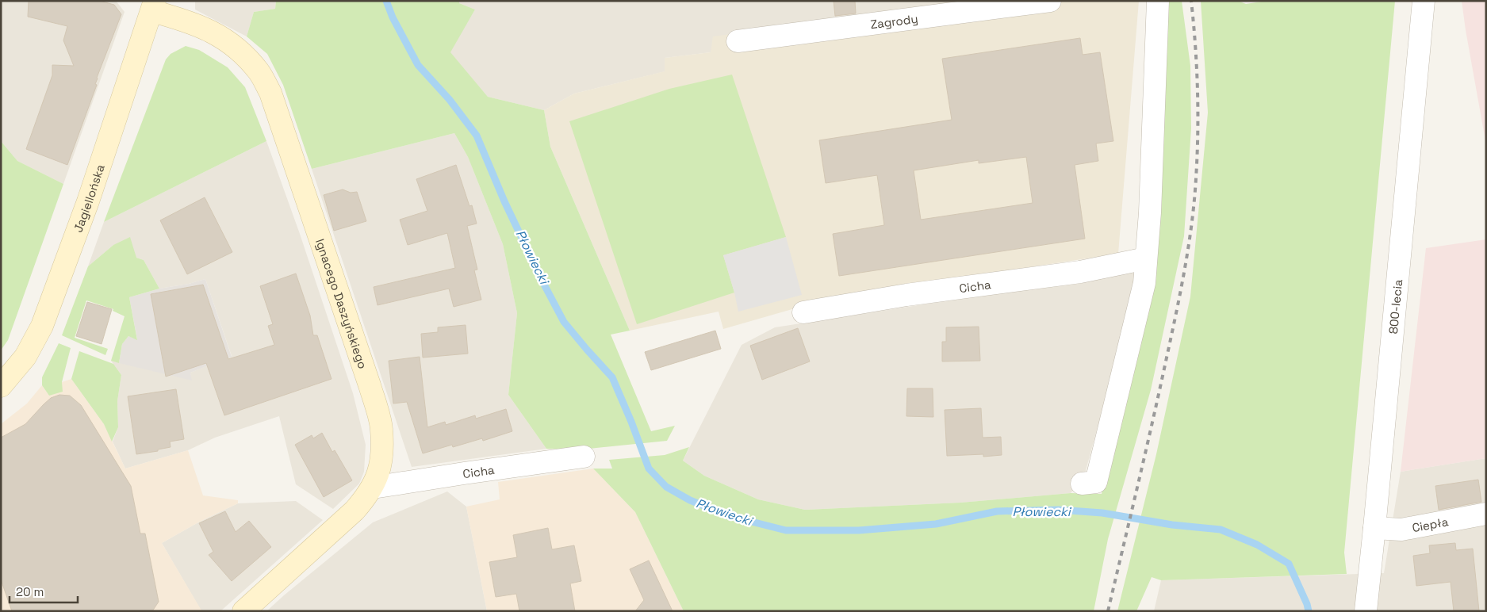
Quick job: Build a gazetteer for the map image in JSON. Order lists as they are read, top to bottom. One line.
{"streets":{"street":["Zagrody","Jagiellońska","Cicha","Ignacego Daszyńskiego","800-lecia","Ciepła"]},"crossings":[["Jagiellońska","Ignacego Daszyńskiego"],["Cicha","Ignacego Daszyńskiego"],["800-lecia","Ciepła"]],"water":["Płowiecki"],"scale_bar":"20 m"}
